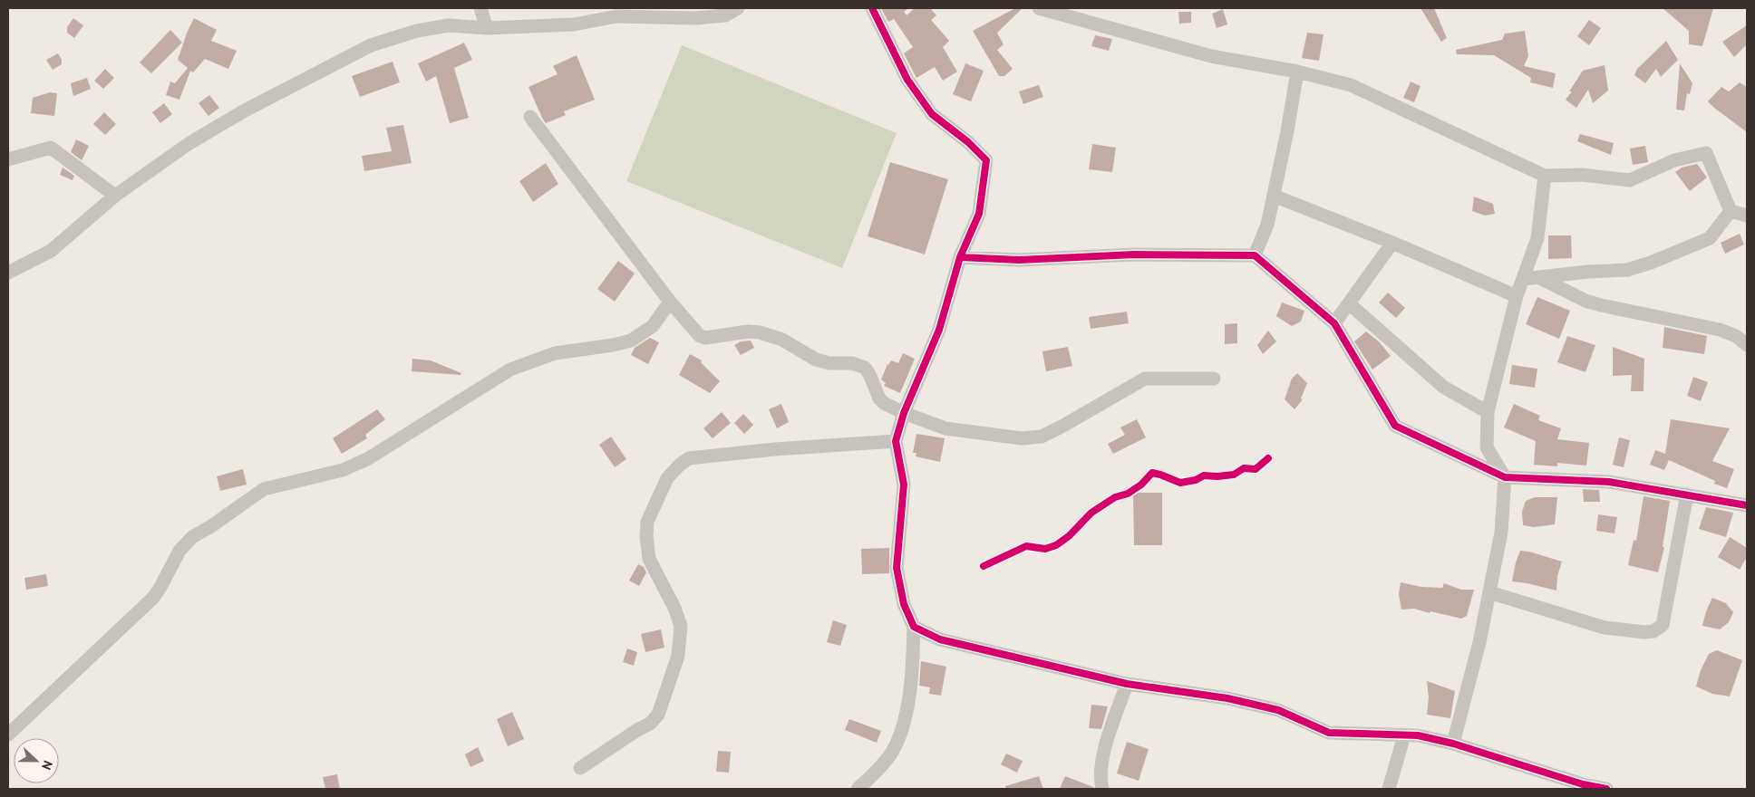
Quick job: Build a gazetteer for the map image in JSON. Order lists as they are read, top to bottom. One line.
{"north":"right"}
